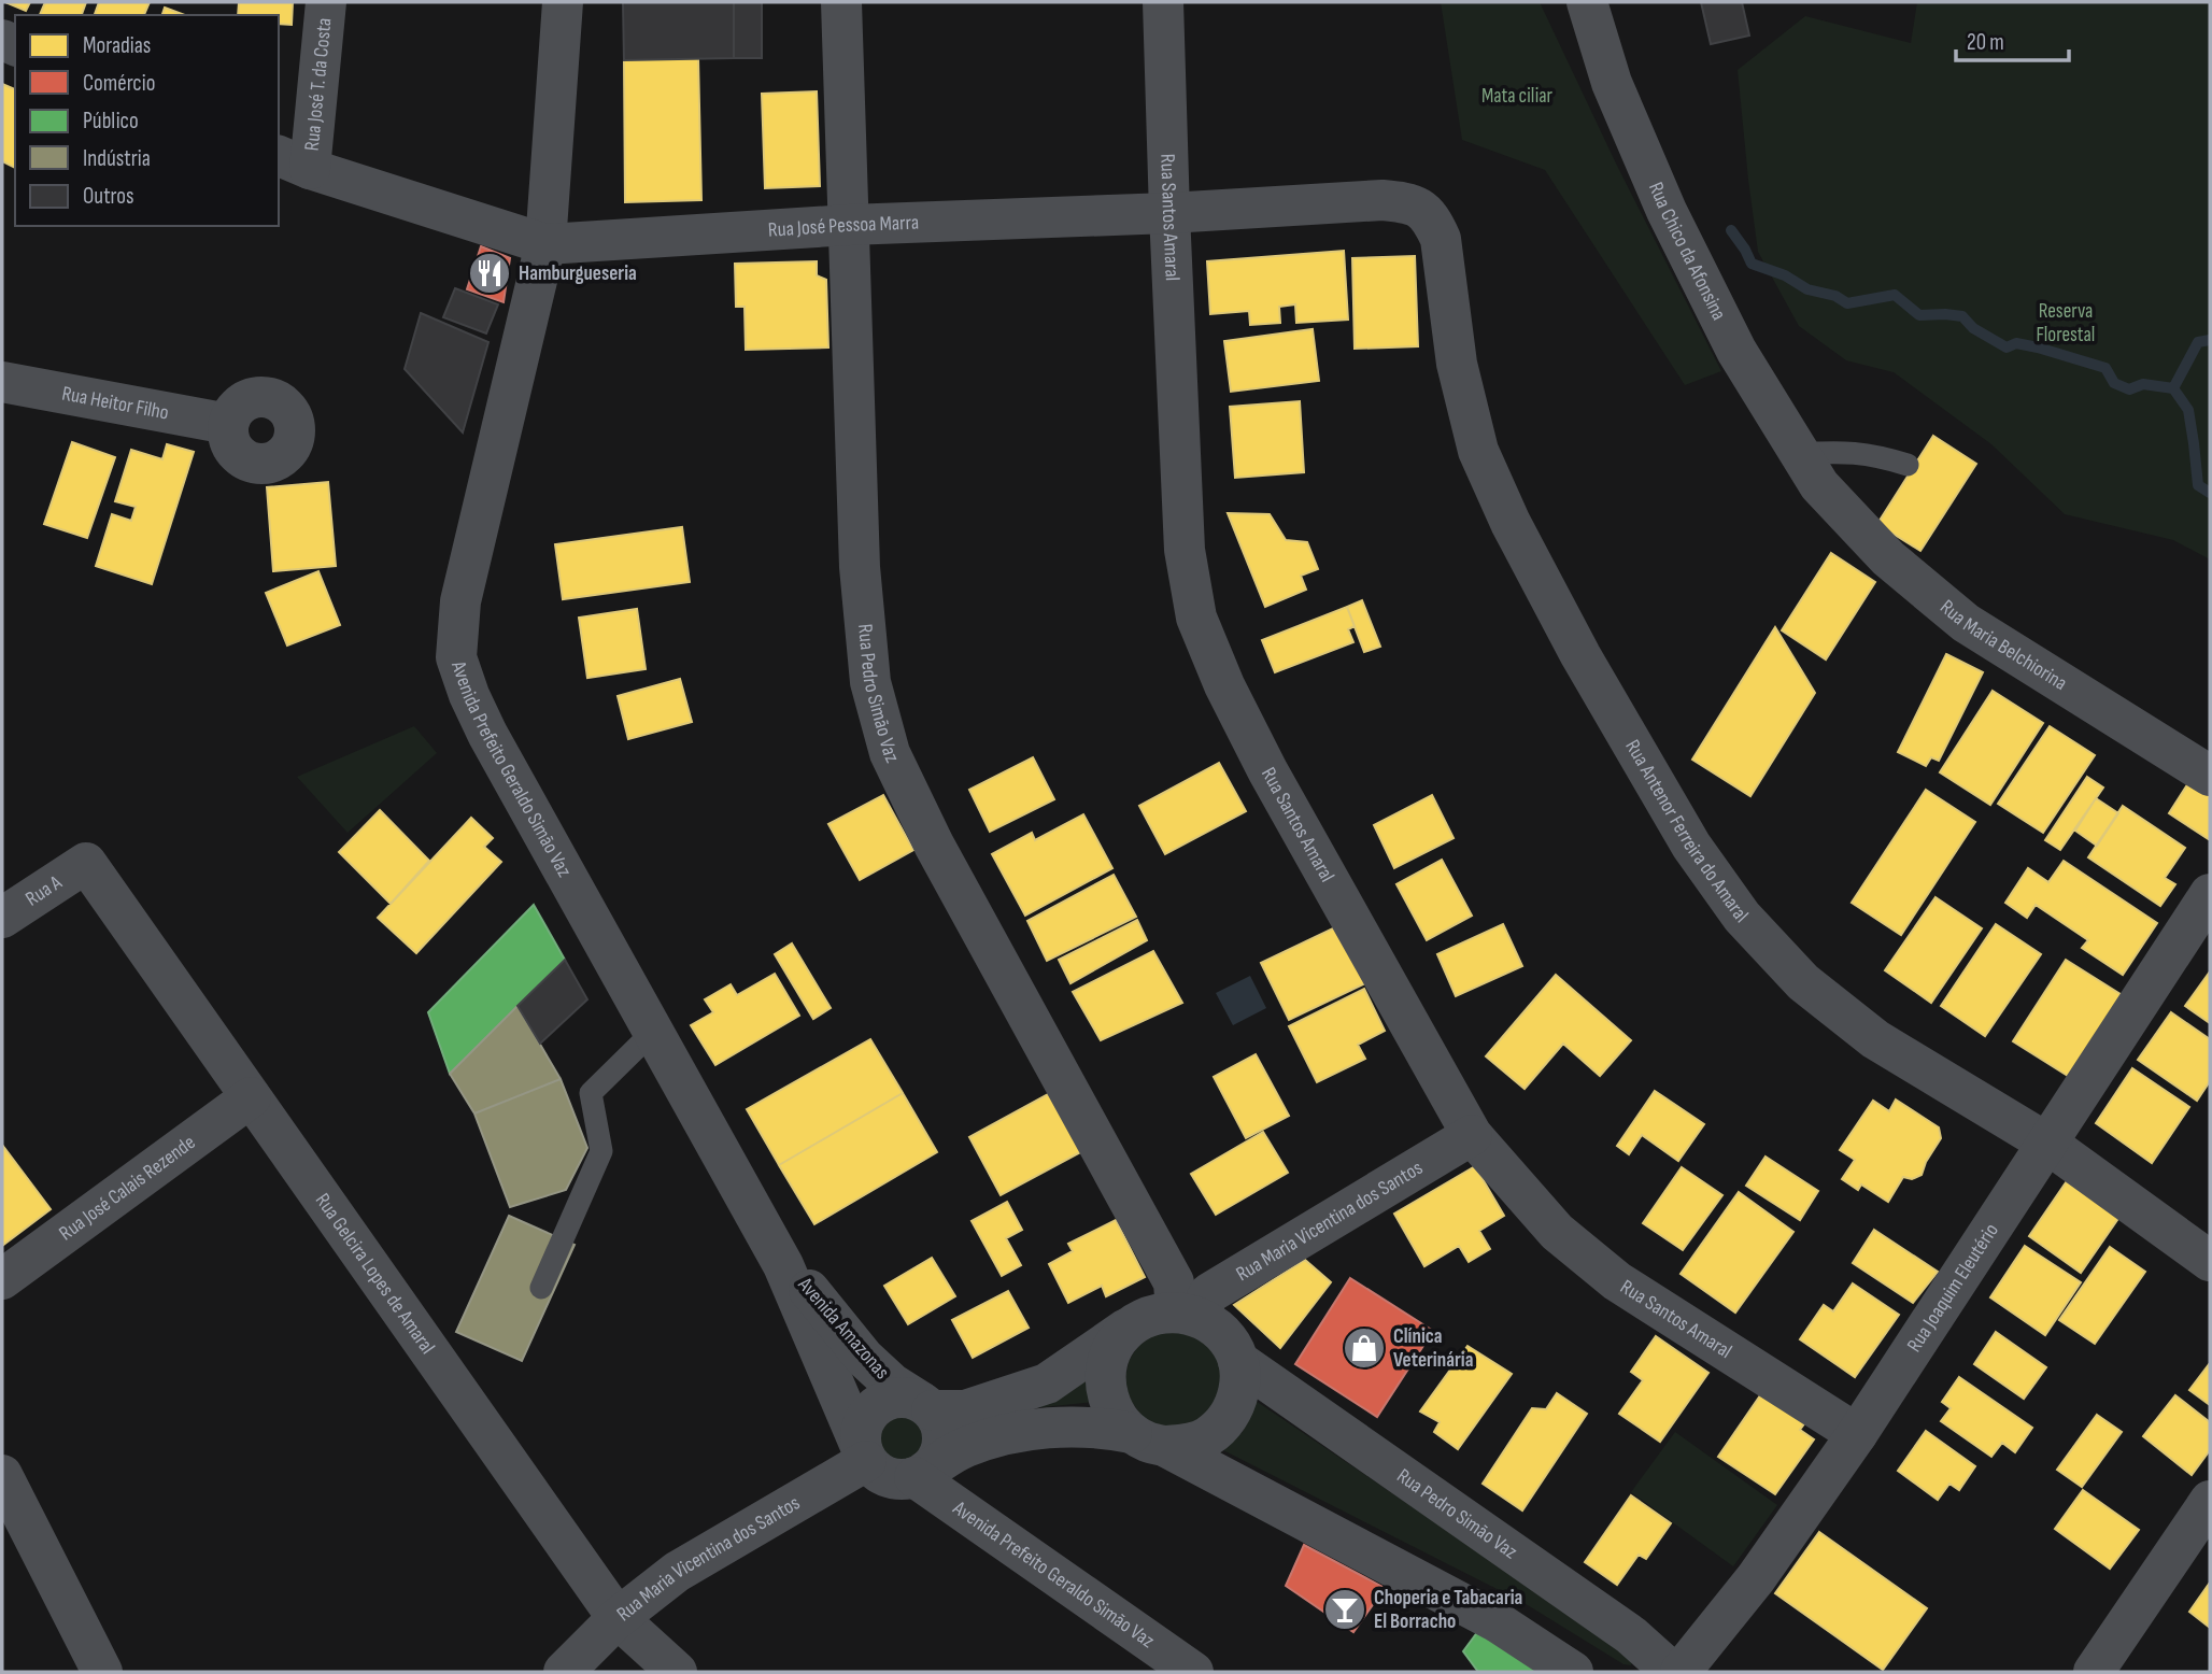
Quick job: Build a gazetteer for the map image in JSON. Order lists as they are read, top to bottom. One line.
{"streets":{"street":["Rua José T. da Costa","Rua Santos Amaral","Rua José Pessoa Marra","Rua Chico da Afonsina","Rua Heitor Filho","Rua Maria Belchiorina","Rua Pedro Simão Vaz","Avenida Prefeito Geraldo Simão Vaz","Rua Antenor Ferreira do Amaral","Rua A","Rua José Calais Rezende","Rua Maria Vicentina dos Santos","Rua Gelcira Lopes de Amaral","Rua Joaquim Eleutério","Avenida Amazonas"]},"crossings":[["Rua José T. da Costa","Rua José Pessoa Marra"],["Rua Santos Amaral","Rua José Pessoa Marra"],["Rua Santos Amaral","Rua Maria Vicentina dos Santos"],["Rua Santos Amaral","Rua Joaquim Eleutério"],["Rua José Pessoa Marra","Rua Pedro Simão Vaz"],["Rua José Pessoa Marra","Avenida Prefeito Geraldo Simão Vaz"],["Rua José Pessoa Marra","Rua Antenor Ferreira do Amaral"],["Rua Chico da Afonsina","Rua Maria Belchiorina"],["Rua Pedro Simão Vaz","Rua Maria Vicentina dos Santos"],["Avenida Prefeito Geraldo Simão Vaz","Rua Maria Vicentina dos Santos"],["Avenida Prefeito Geraldo Simão Vaz","Avenida Amazonas"],["Rua Antenor Ferreira do Amaral","Rua Joaquim Eleutério"],["Rua A","Rua Gelcira Lopes de Amaral"],["Rua José Calais Rezende","Rua Gelcira Lopes de Amaral"],["Rua Maria Vicentina dos Santos","Rua Gelcira Lopes de Amaral"],["Rua Maria Vicentina dos Santos","Avenida Amazonas"]],"parks":["Mata ciliar","Reserva Florestal"],"places":{"restaurant":["Hamburgueseria"],"shop":["Clínica Veterinária"],"bar":["Choperia e Tabacaria El Borracho"]},"legend":["Moradias","Comércio","Público","Indústria","Outros"],"scale_bar":"20 m"}
